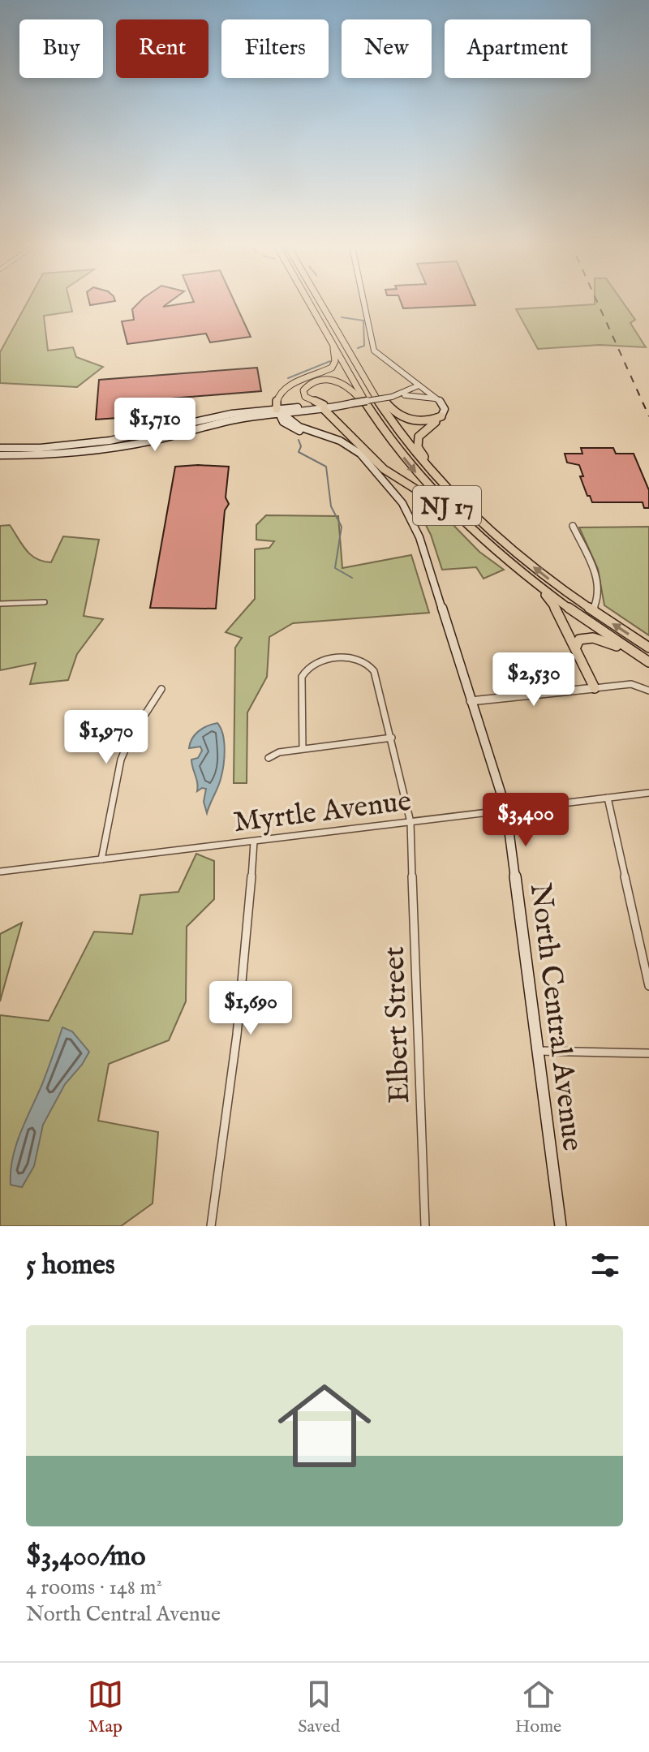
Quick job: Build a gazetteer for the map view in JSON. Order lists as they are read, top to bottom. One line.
{"streets":{"highway":["NJ 17"],"main road":["North Central Avenue"],"street":["Myrtle Avenue","Elbert Street"]},"crossings":[["Myrtle Avenue","North Central Avenue"],["Myrtle Avenue","Elbert Street"]],"page":{"chip":["Buy","Rent","Filters","New","Apartment"],"price":["$1,710","$2,530","$1,970","$3,400","$1,690"],"heading":"5 homes","list":[{"name":"$3,400/mo","note":"4 rooms · 148 m² · North Central Avenue"}],"tabs":["Map","Saved","Home"]}}
